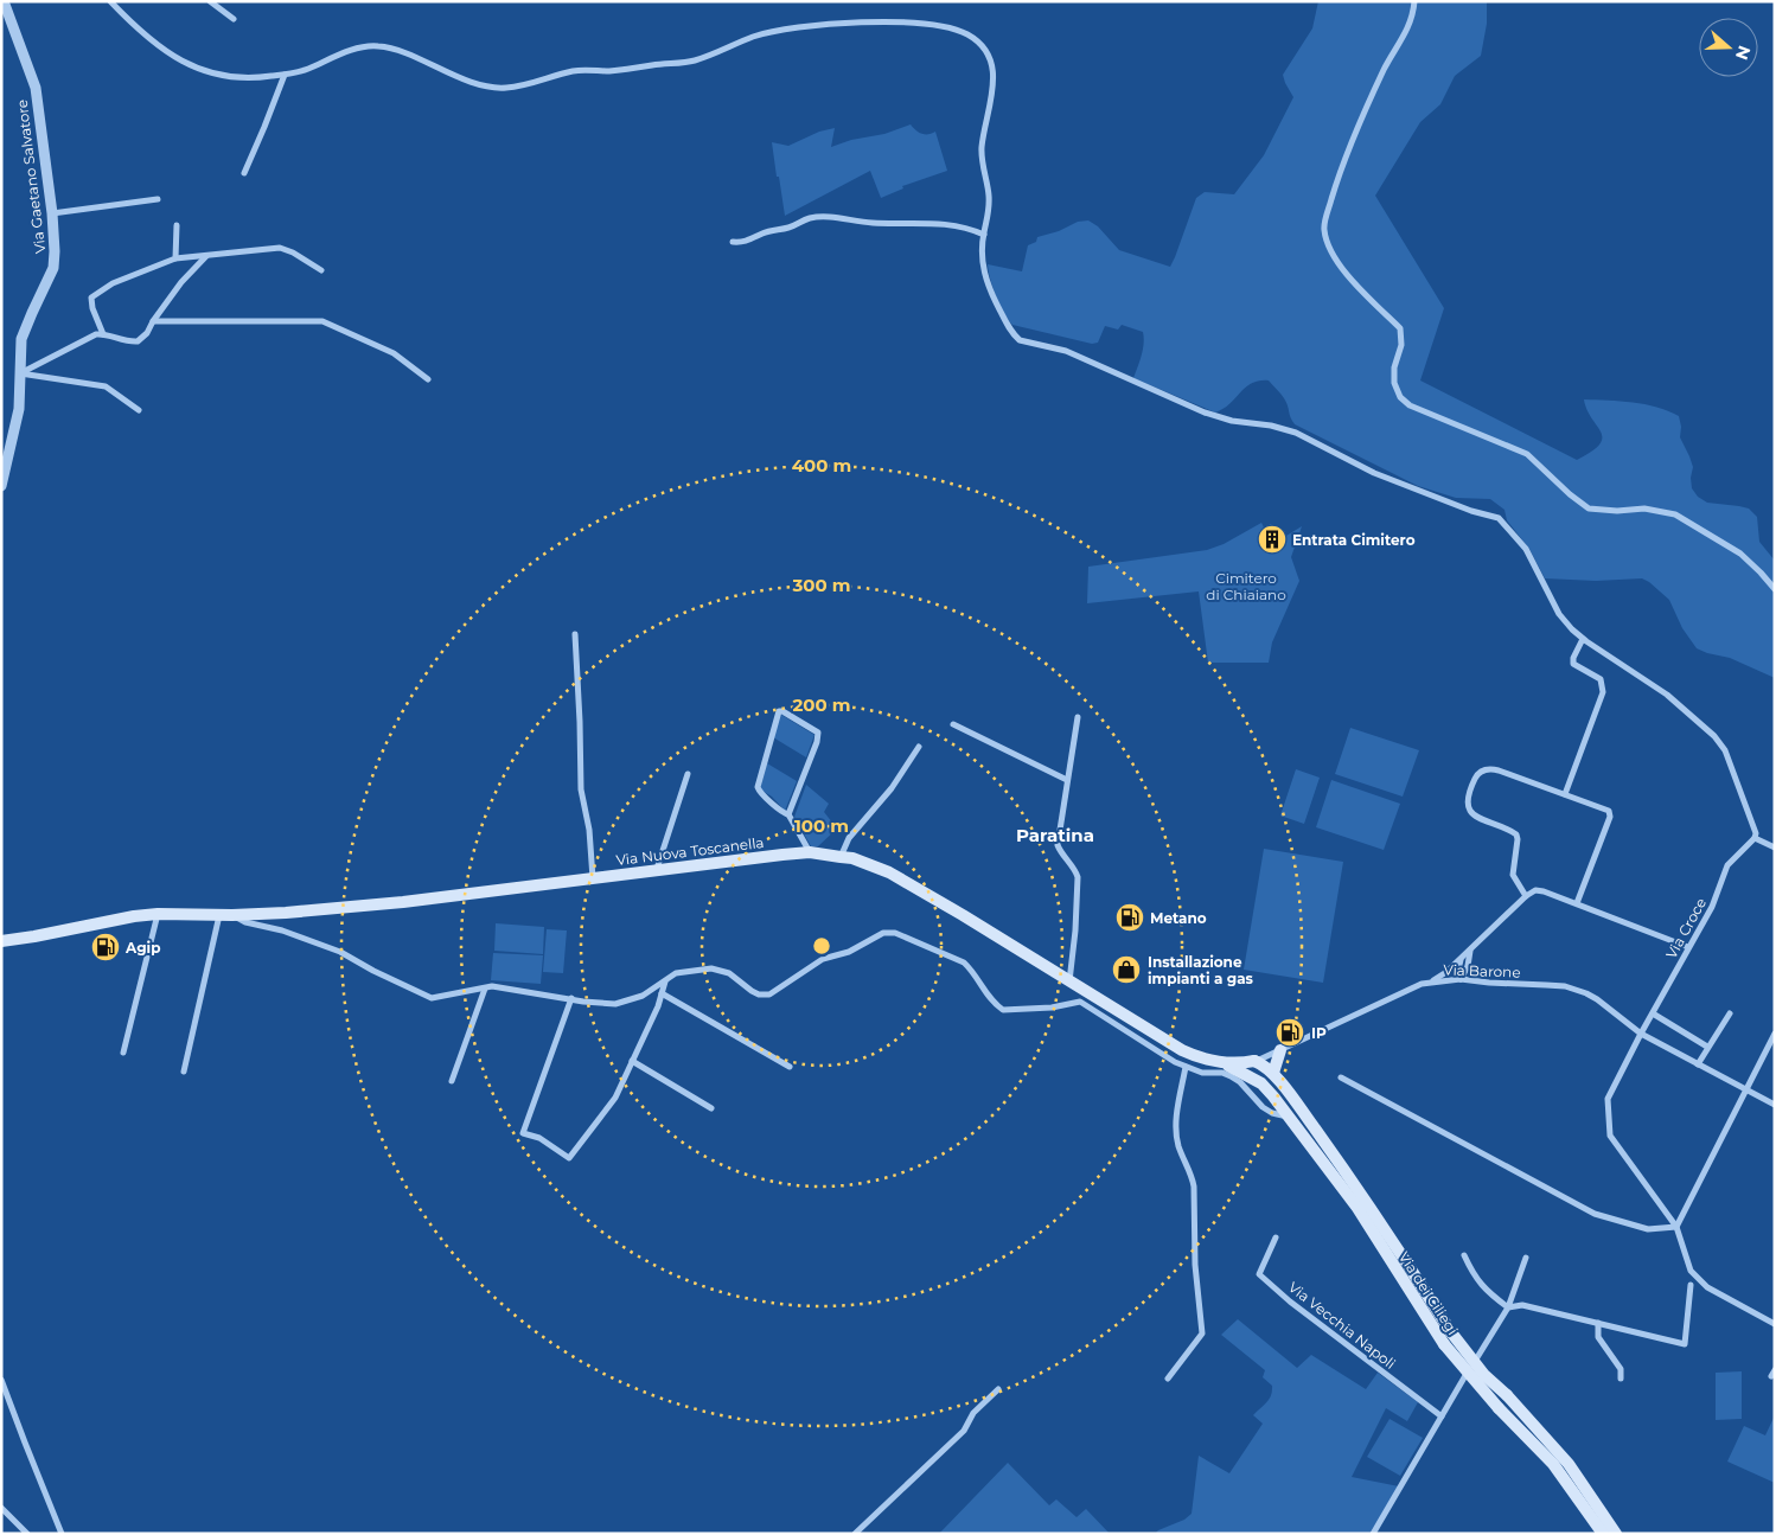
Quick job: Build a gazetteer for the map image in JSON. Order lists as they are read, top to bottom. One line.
{"streets":{"main road":["Via Nuova Toscanella","Via dei Ciliegi"],"street":["Via Gaetano Salvatore","Via Croce","Via Barone","Via Vecchia Napoli"]},"crossings":[["Via Nuova Toscanella","Via Barone"],["Via Nuova Toscanella","Via dei Ciliegi"],["Via Croce","Via Barone"],["Via Barone","Via dei Ciliegi"]],"districts":["Paratina"],"parks":["Cimitero di Chiaiano"],"places":{"building":["Entrata Cimitero"],"fuel station":["Metano","Agip","IP"],"shop":["Installazione impianti a gas"]},"north":"right","rings":["400 m","300 m","200 m","100 m"]}
